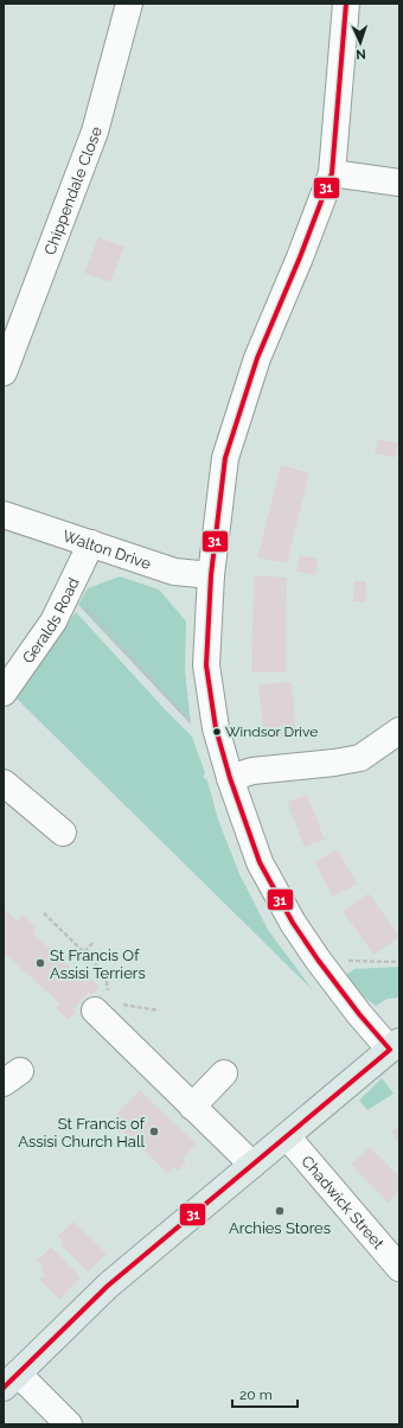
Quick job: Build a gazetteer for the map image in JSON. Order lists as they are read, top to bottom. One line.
{"streets":{"street":["Chippendale Close","Walton Drive","Geralds Road","Chadwick Street"]},"crossings":[["Walton Drive","Geralds Road"]],"places":["Windsor Drive","St Francis Of Assisi Terriers","St Francis of Assisi Church Hall","Archies Stores"],"lines":["transit line 31"],"scale_bar":"20 m","north":"bottom"}
